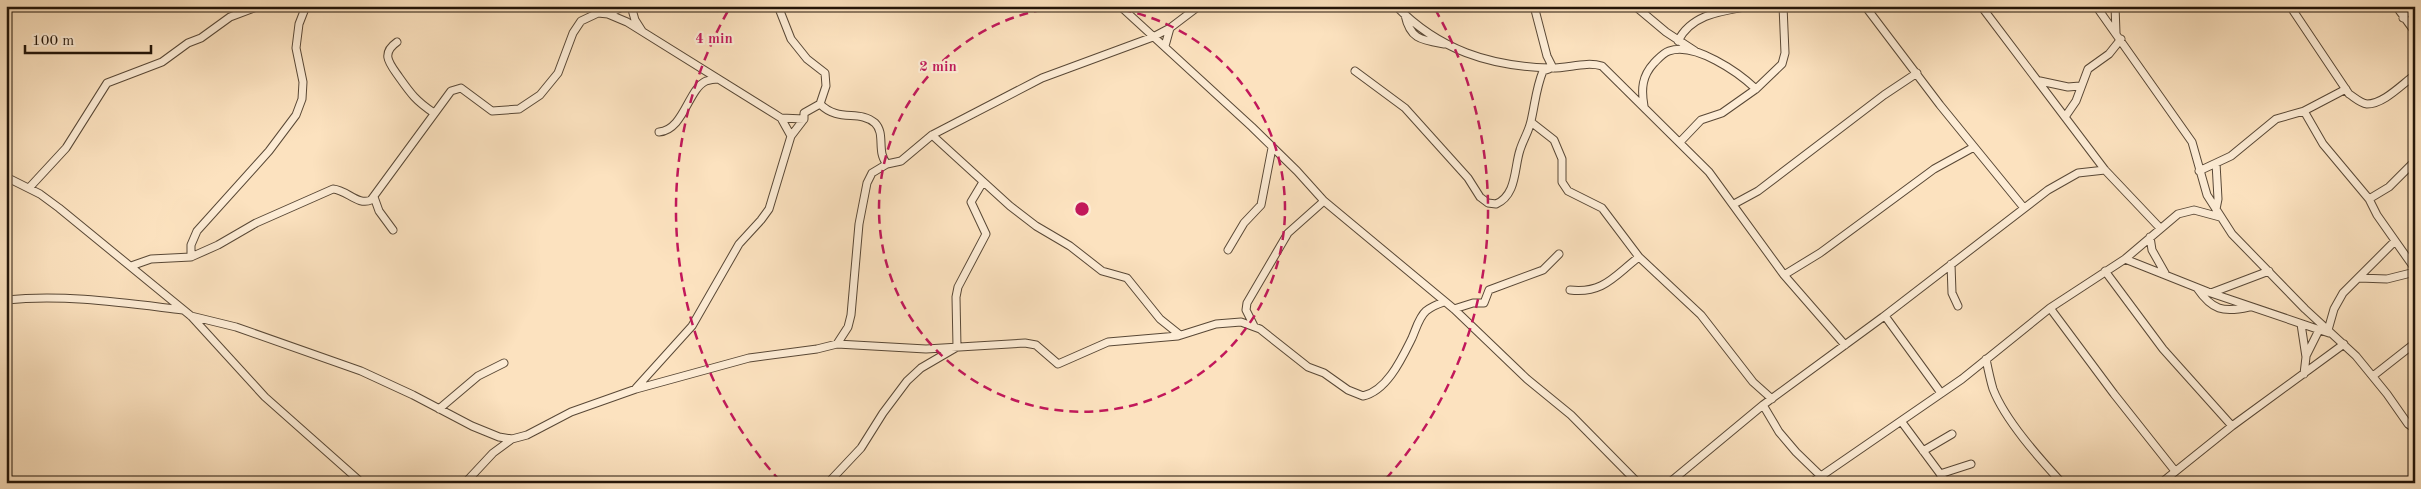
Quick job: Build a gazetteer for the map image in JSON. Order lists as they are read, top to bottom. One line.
{"scale_bar":"100 m","rings":["4 min","2 min"]}
